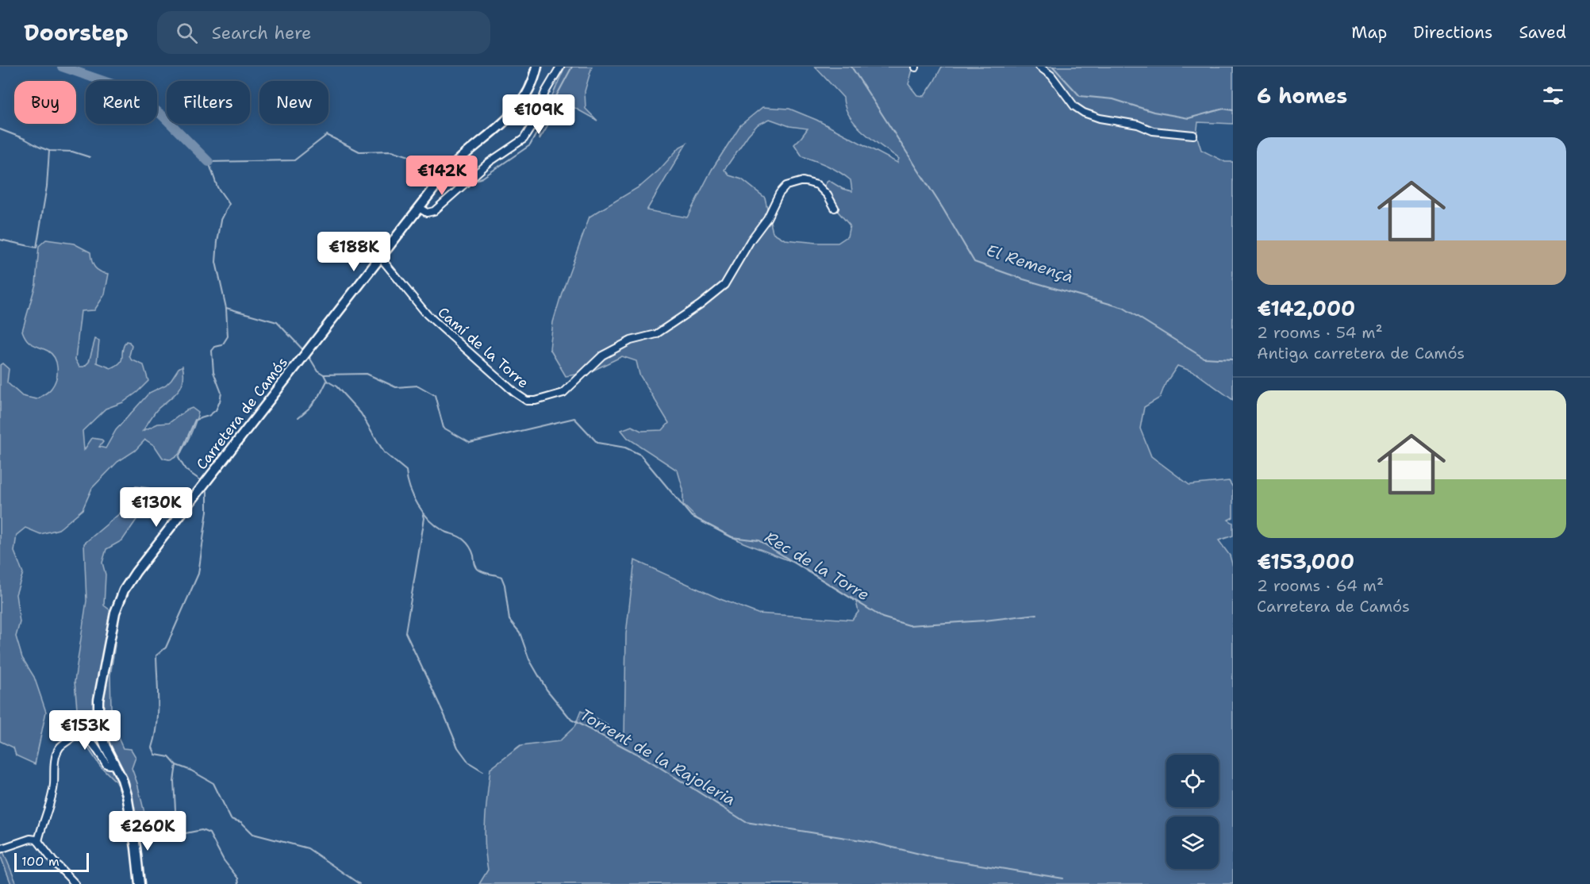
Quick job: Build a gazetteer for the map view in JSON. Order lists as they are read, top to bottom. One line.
{"streets":{"street":["Camí de la Torre","Carretera de Camós"]},"crossings":[["Camí de la Torre","Carretera de Camós"]],"water":["El Remençà","Rec de la Torre","Torrent de la Rajoleria"],"scale_bar":"100 m","page":{"header":"Doorstep","search":"Search here","nav":["Map","Directions","Saved"],"heading":"6 homes","chip":["Buy","Rent","Filters","New"],"price":["€109K","€142K","€188K","€130K","€153K","€260K"],"list":[{"name":"€142,000","note":"2 rooms · 54 m² · Antiga carretera de Camós"},{"name":"€153,000","note":"2 rooms · 64 m² · Carretera de Camós"}],"scale":"100 m"}}
